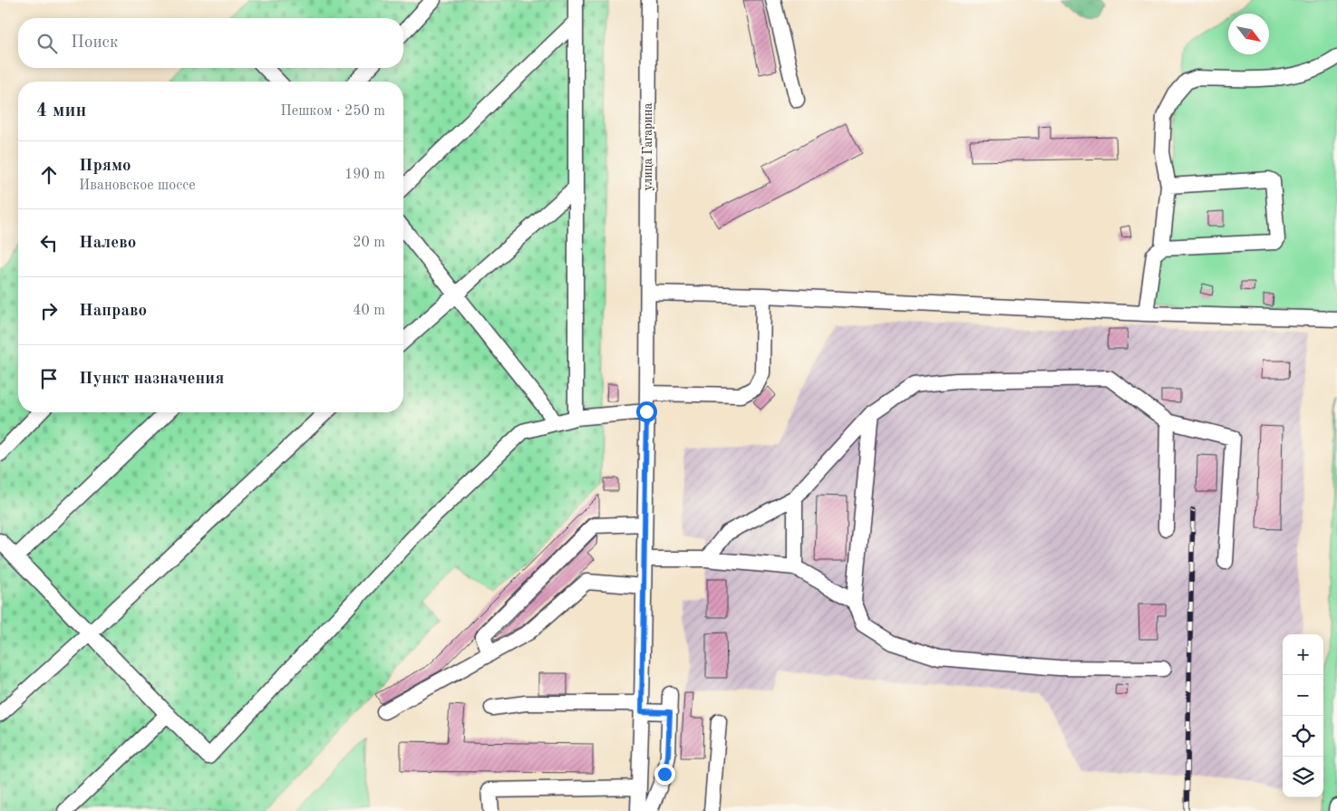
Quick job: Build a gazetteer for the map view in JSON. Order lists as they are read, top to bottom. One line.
{"streets":{"street":["улица Гагарина"]},"north":"bottom right","page":{"search":"Поиск","heading":["4 мин","Пешком · 250 m"],"list":[["Прямо","Ивановское шоссе","190 m"],["Налево","20 m"],["Направо","40 m"],"Пункт назначения"],"map_buttons":["+","−"]}}
